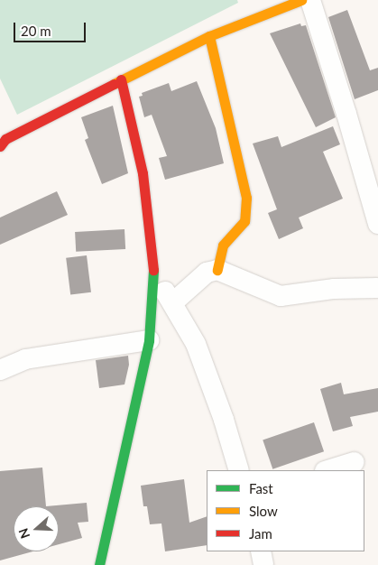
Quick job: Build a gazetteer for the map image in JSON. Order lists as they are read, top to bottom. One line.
{"legend":["Fast","Slow","Jam"],"scale_bar":"20 m","north":"left"}
